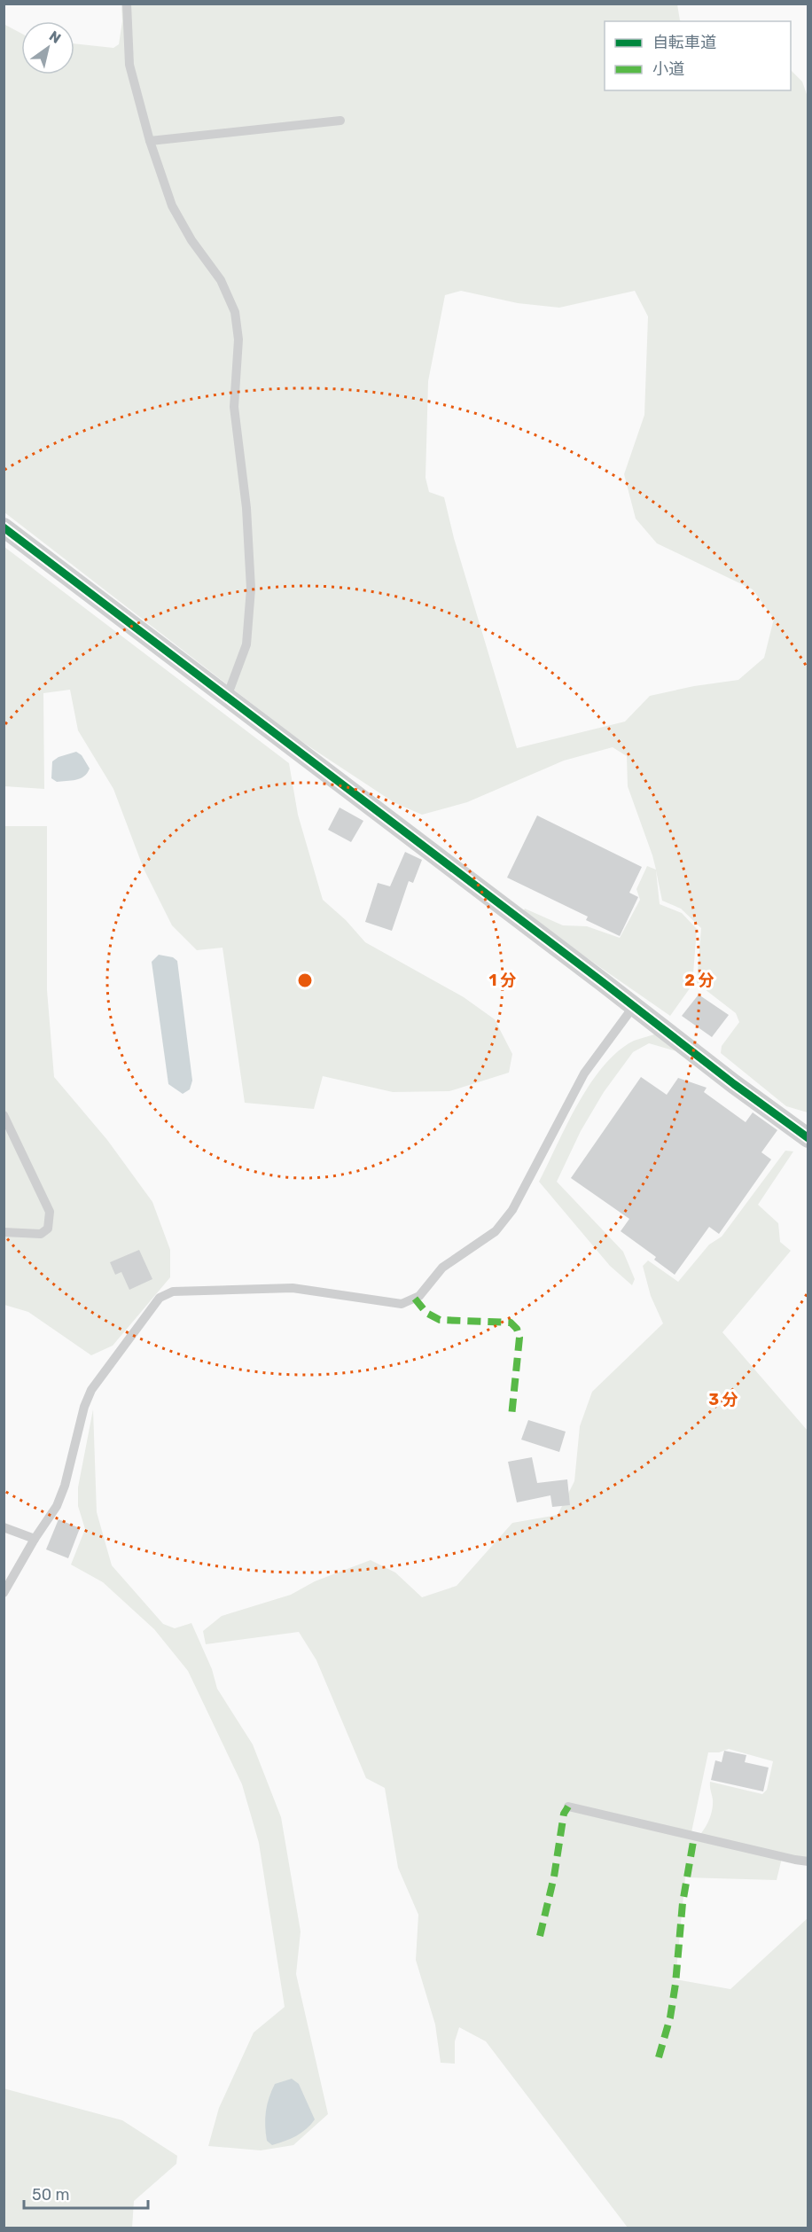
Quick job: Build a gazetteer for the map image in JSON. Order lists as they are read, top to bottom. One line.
{"legend":["自転車道","小道"],"scale_bar":"50 m","north":"top right","rings":["1 分","2 分","3 分"]}
